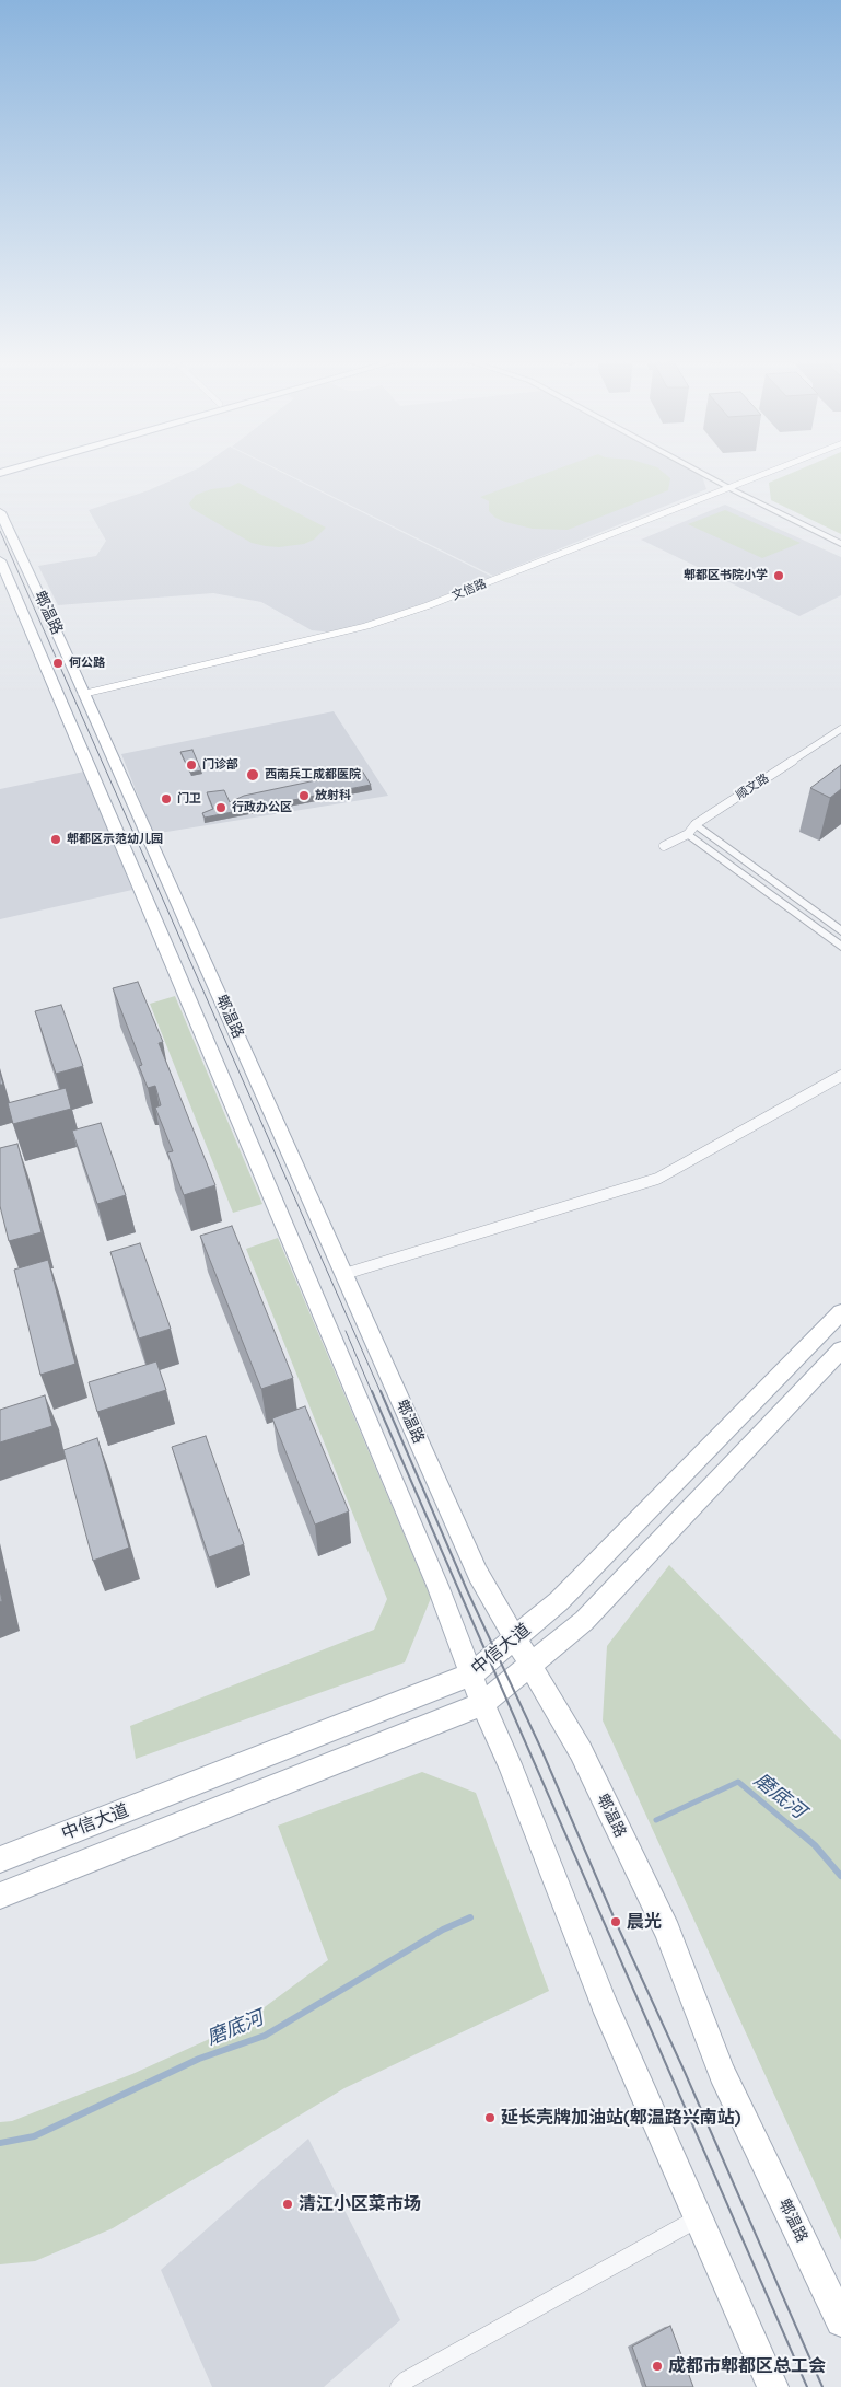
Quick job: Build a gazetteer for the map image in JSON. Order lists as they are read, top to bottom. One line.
{"streets":{"main road":["郫温路","中信大道"],"street":["顺文路"]},"crossings":[["郫温路","中信大道"]],"water":["磨底河"],"places":["郫都区书院小学","何公路","门诊部","西南兵工成都医院","放射科","门卫","行政办公区","郫都区示范幼儿园","晨光","延长壳牌加油站(郫温路兴南站)","清江小区菜市场","成都市郫都区总工会"]}
